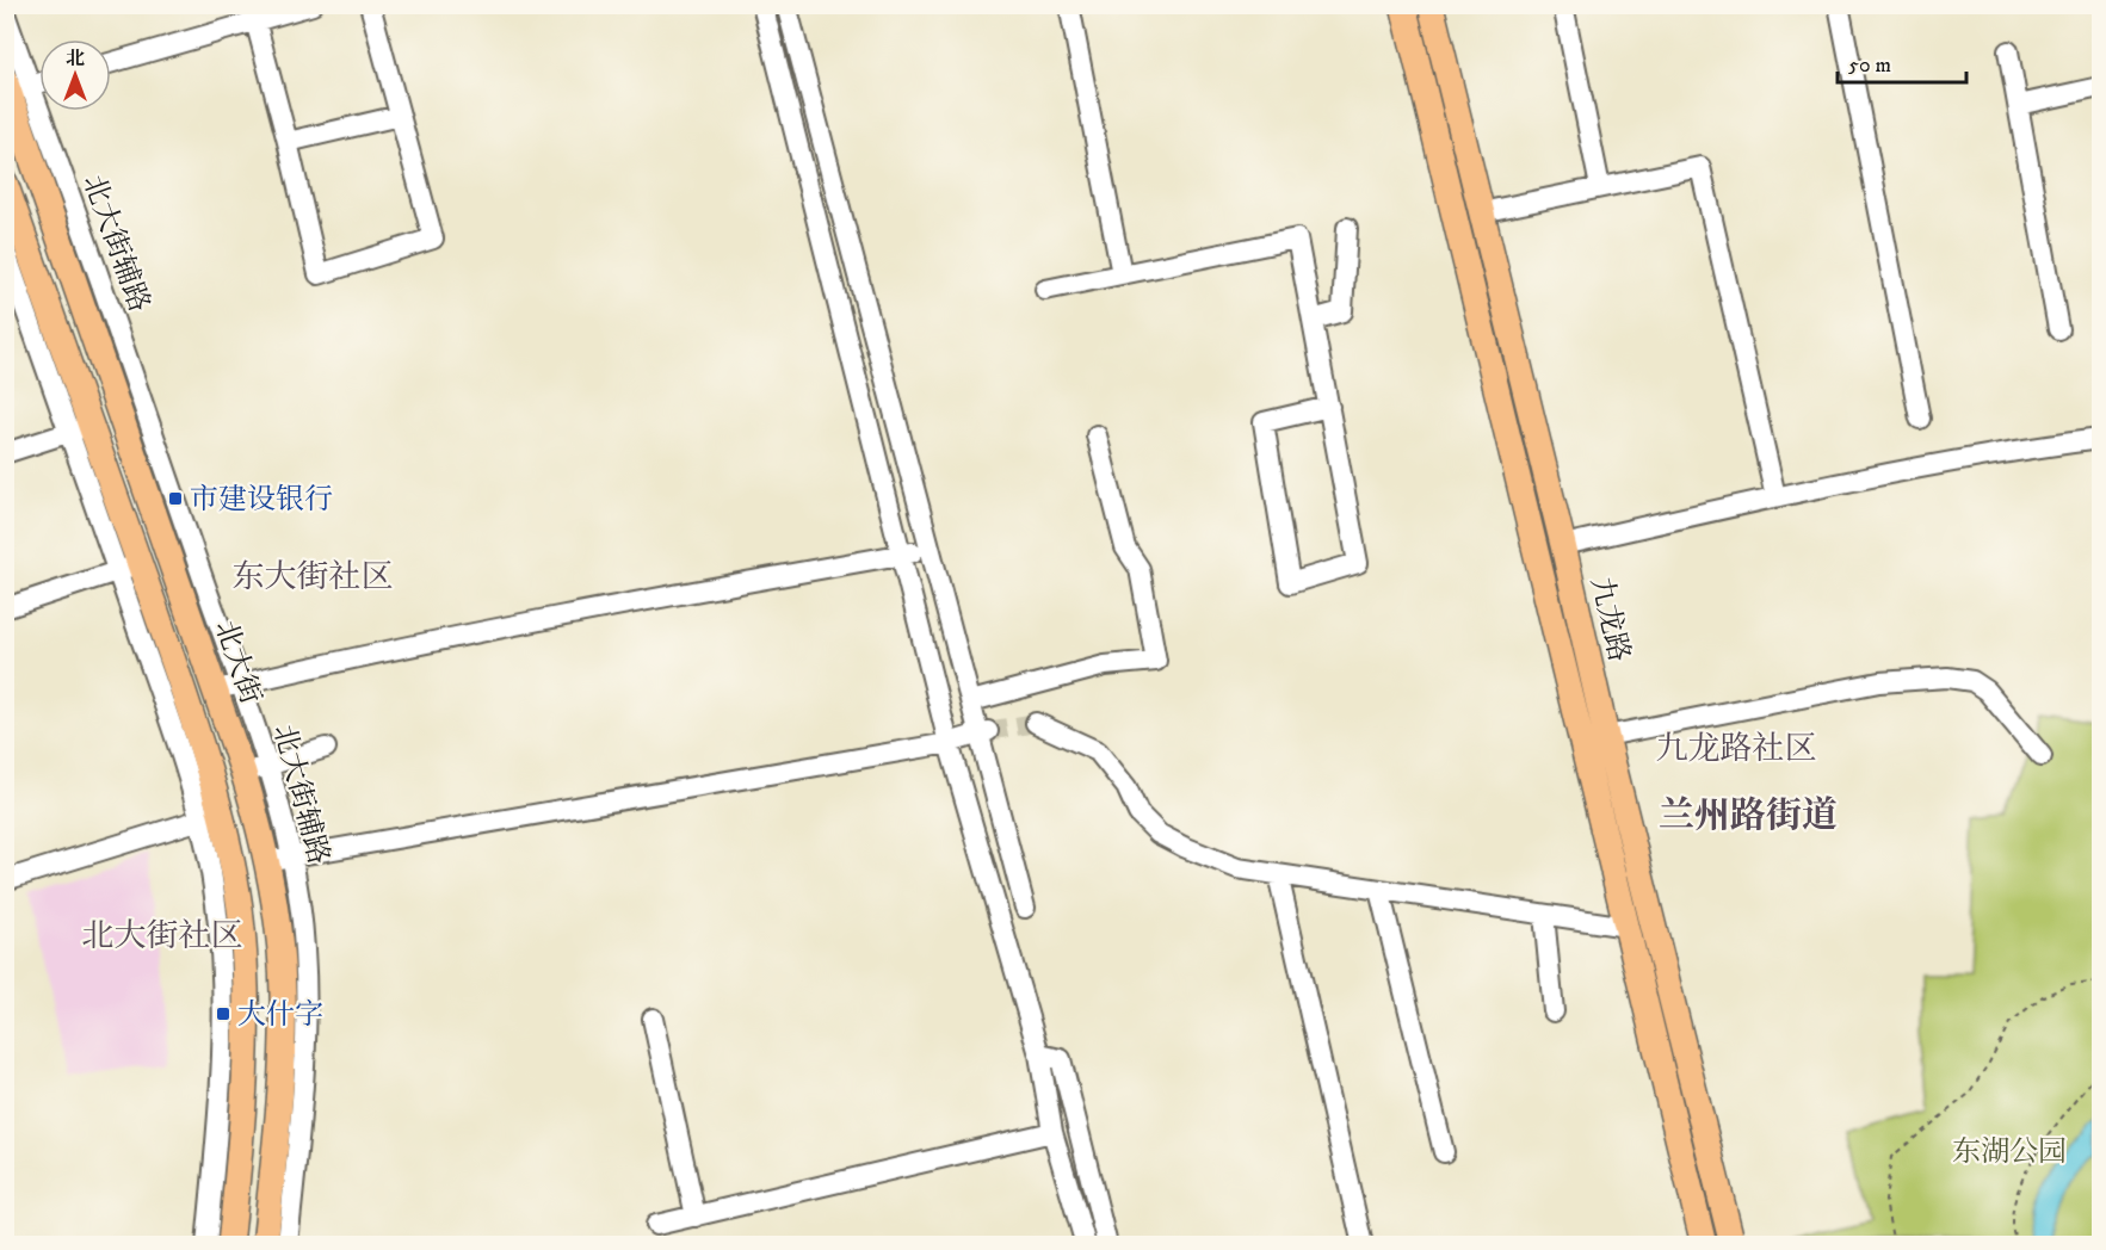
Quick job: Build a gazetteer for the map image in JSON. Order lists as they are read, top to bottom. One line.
{"streets":{"main road":["九龙路","北大街"],"street":["北大街辅路"]},"crossings":[["北大街辅路","北大街"]],"districts":["东大街社区","九龙路社区","兰州路街道","北大街社区"],"parks":["东湖公园"],"places":{"transit":["市建设银行","大什字"]},"scale_bar":"50 m","north":"top"}
